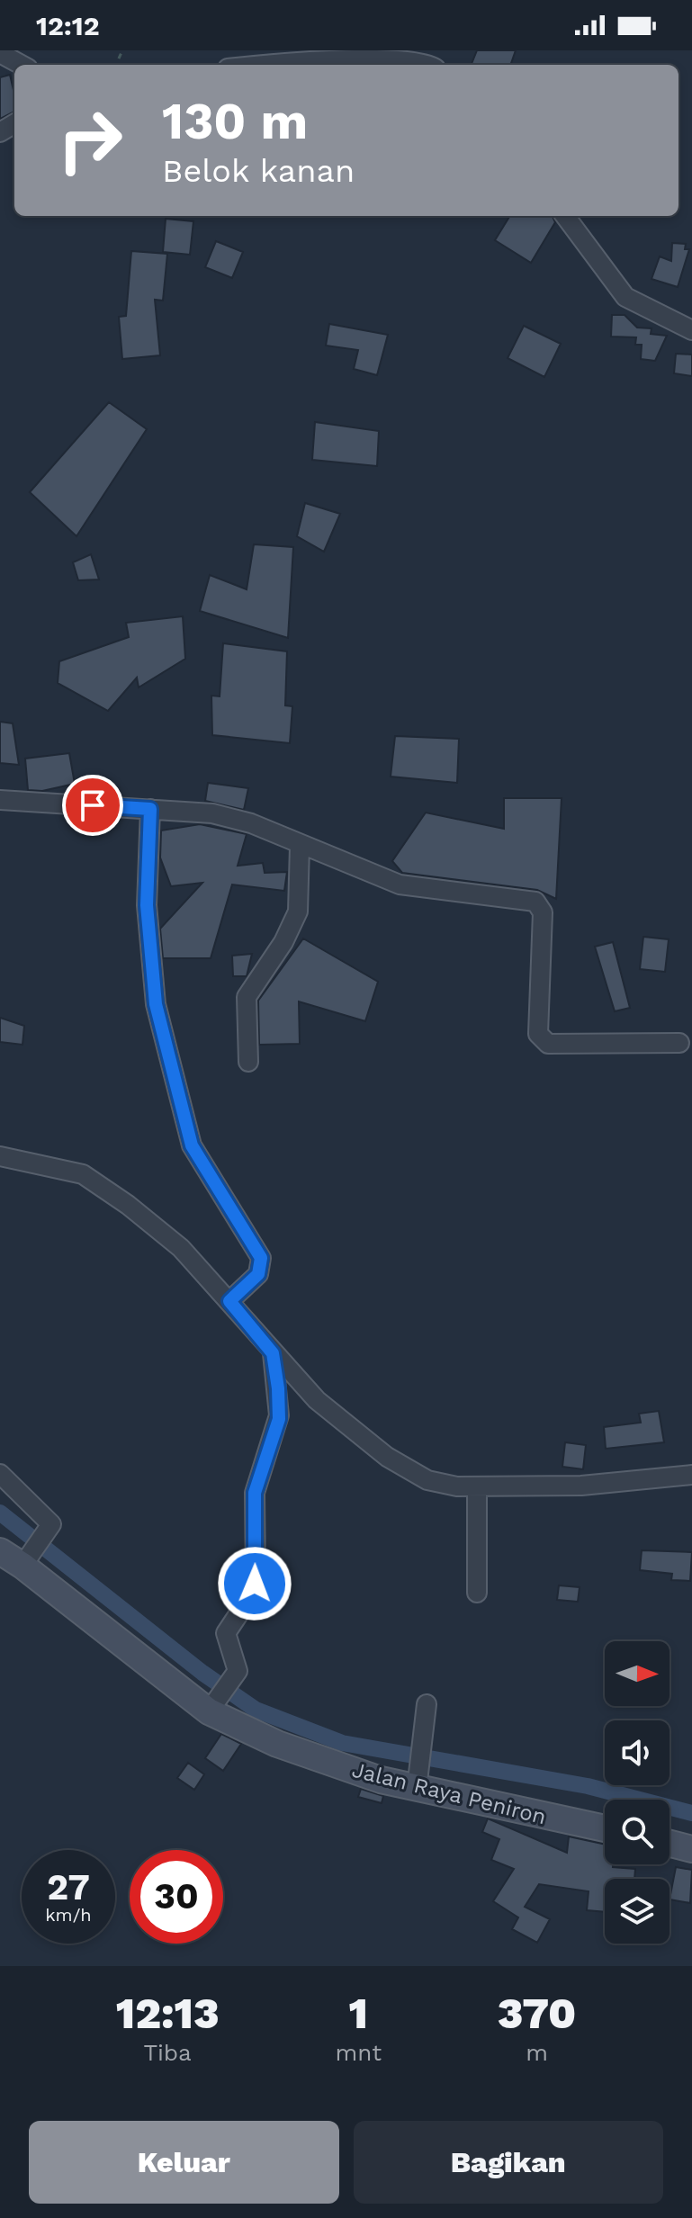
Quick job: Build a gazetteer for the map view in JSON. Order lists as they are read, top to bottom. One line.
{"streets":{"main road":["Jalan Raya Peniron"]},"north":"right","page":{"status":"12:12","turn":["130 m","Belok kanan"],"speed":"27 km/h","limit":"30","eta":["12:13","Tiba","1","mnt","370","m"],"buttons":["Keluar","Bagikan"]}}
